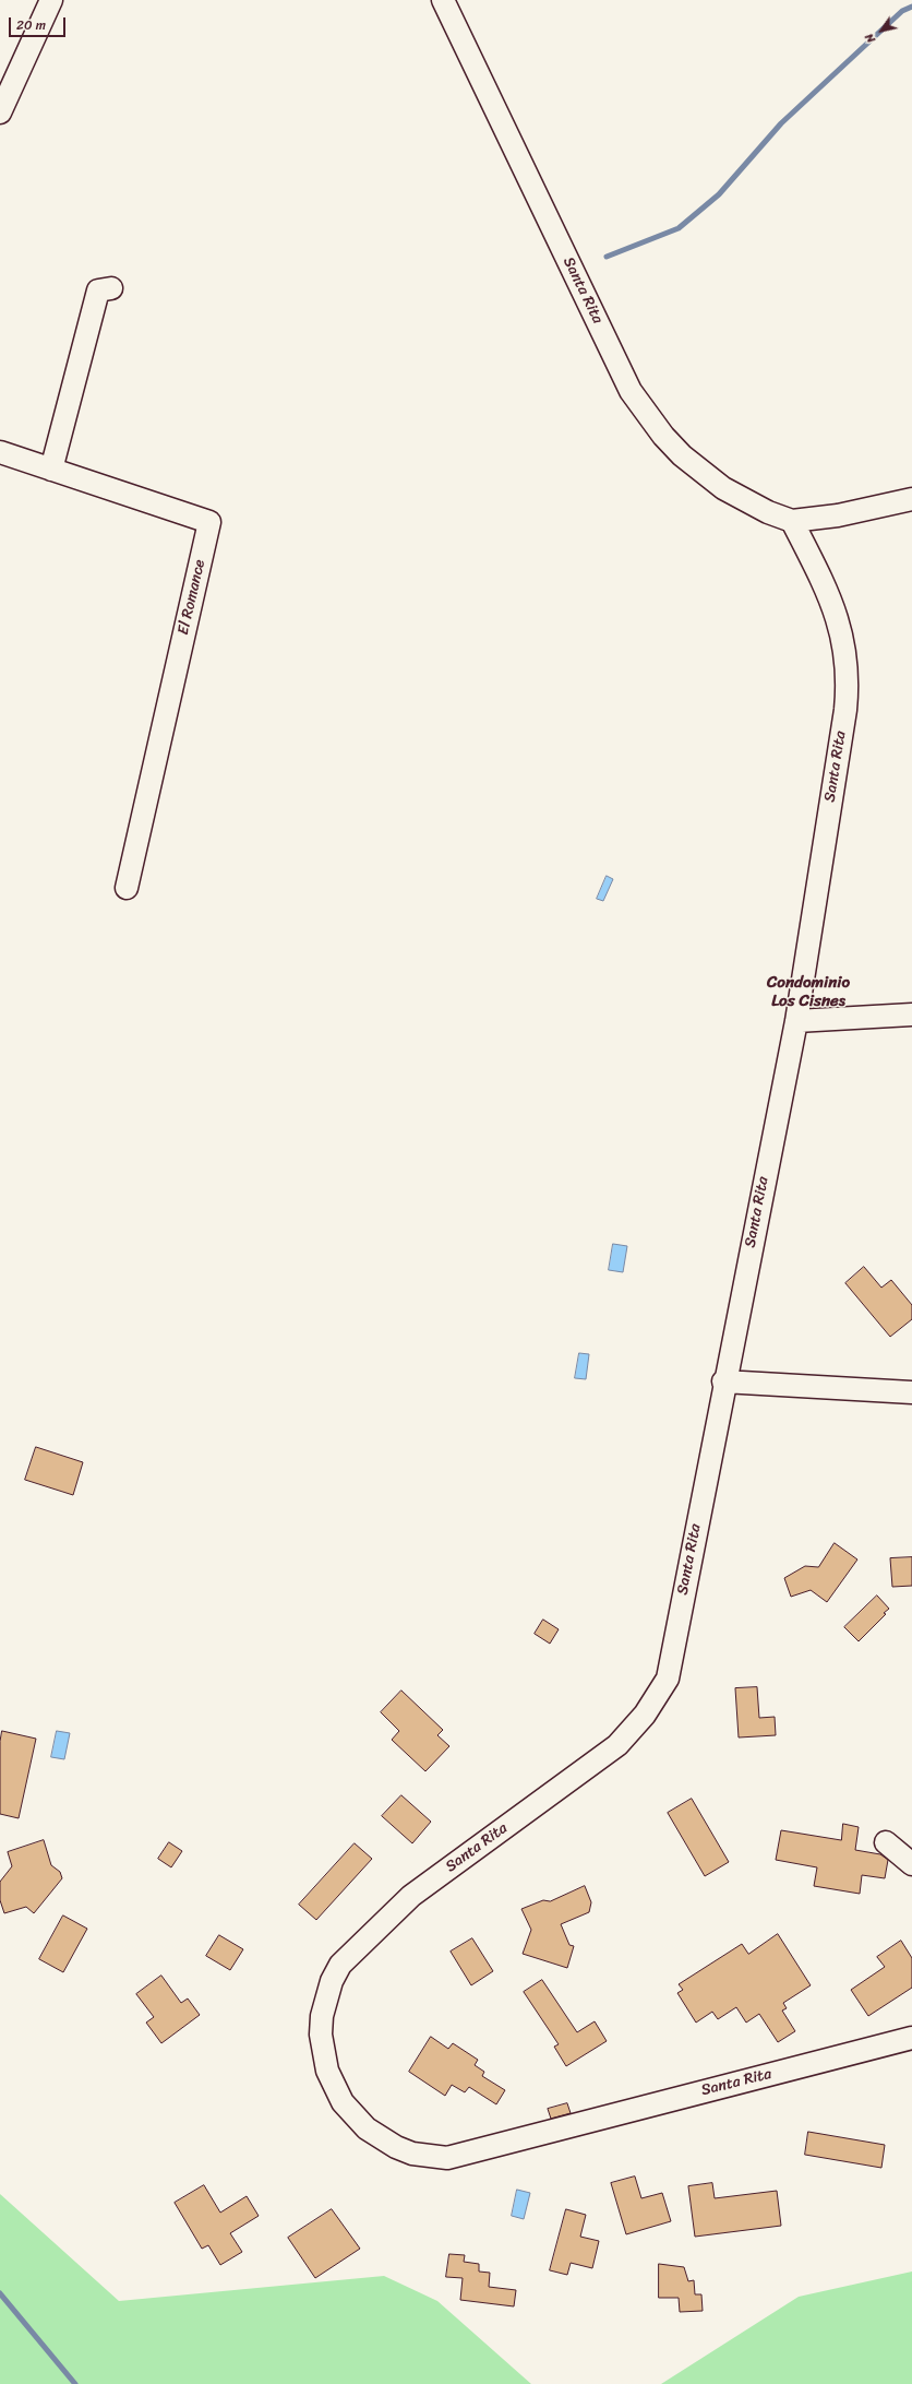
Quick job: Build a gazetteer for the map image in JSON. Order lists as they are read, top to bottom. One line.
{"streets":{"street":["Santa Rita","El Romance"]},"districts":["Condominio Los Cisnes"],"scale_bar":"20 m","north":"bottom left"}
